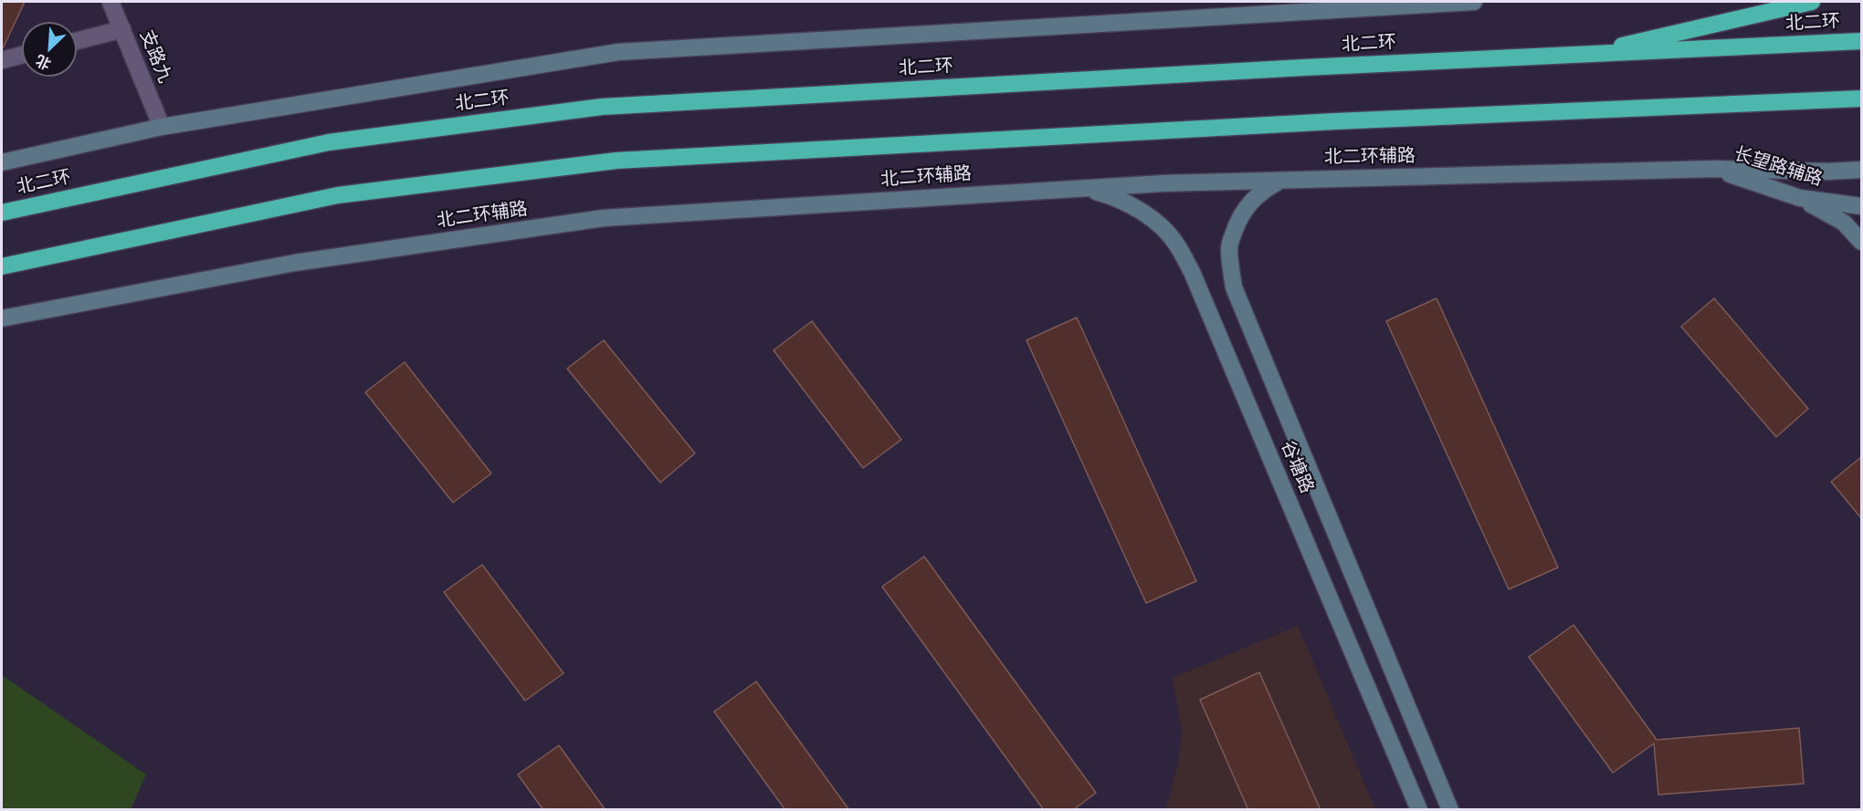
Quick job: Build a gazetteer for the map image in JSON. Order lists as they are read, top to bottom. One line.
{"streets":{"highway":["北二环"],"main road":["北二环辅路","长望路辅路","谷塘路"],"street":["支路九"]},"crossings":[["北二环辅路","长望路辅路"],["北二环辅路","谷塘路"]],"north":"bottom left"}
